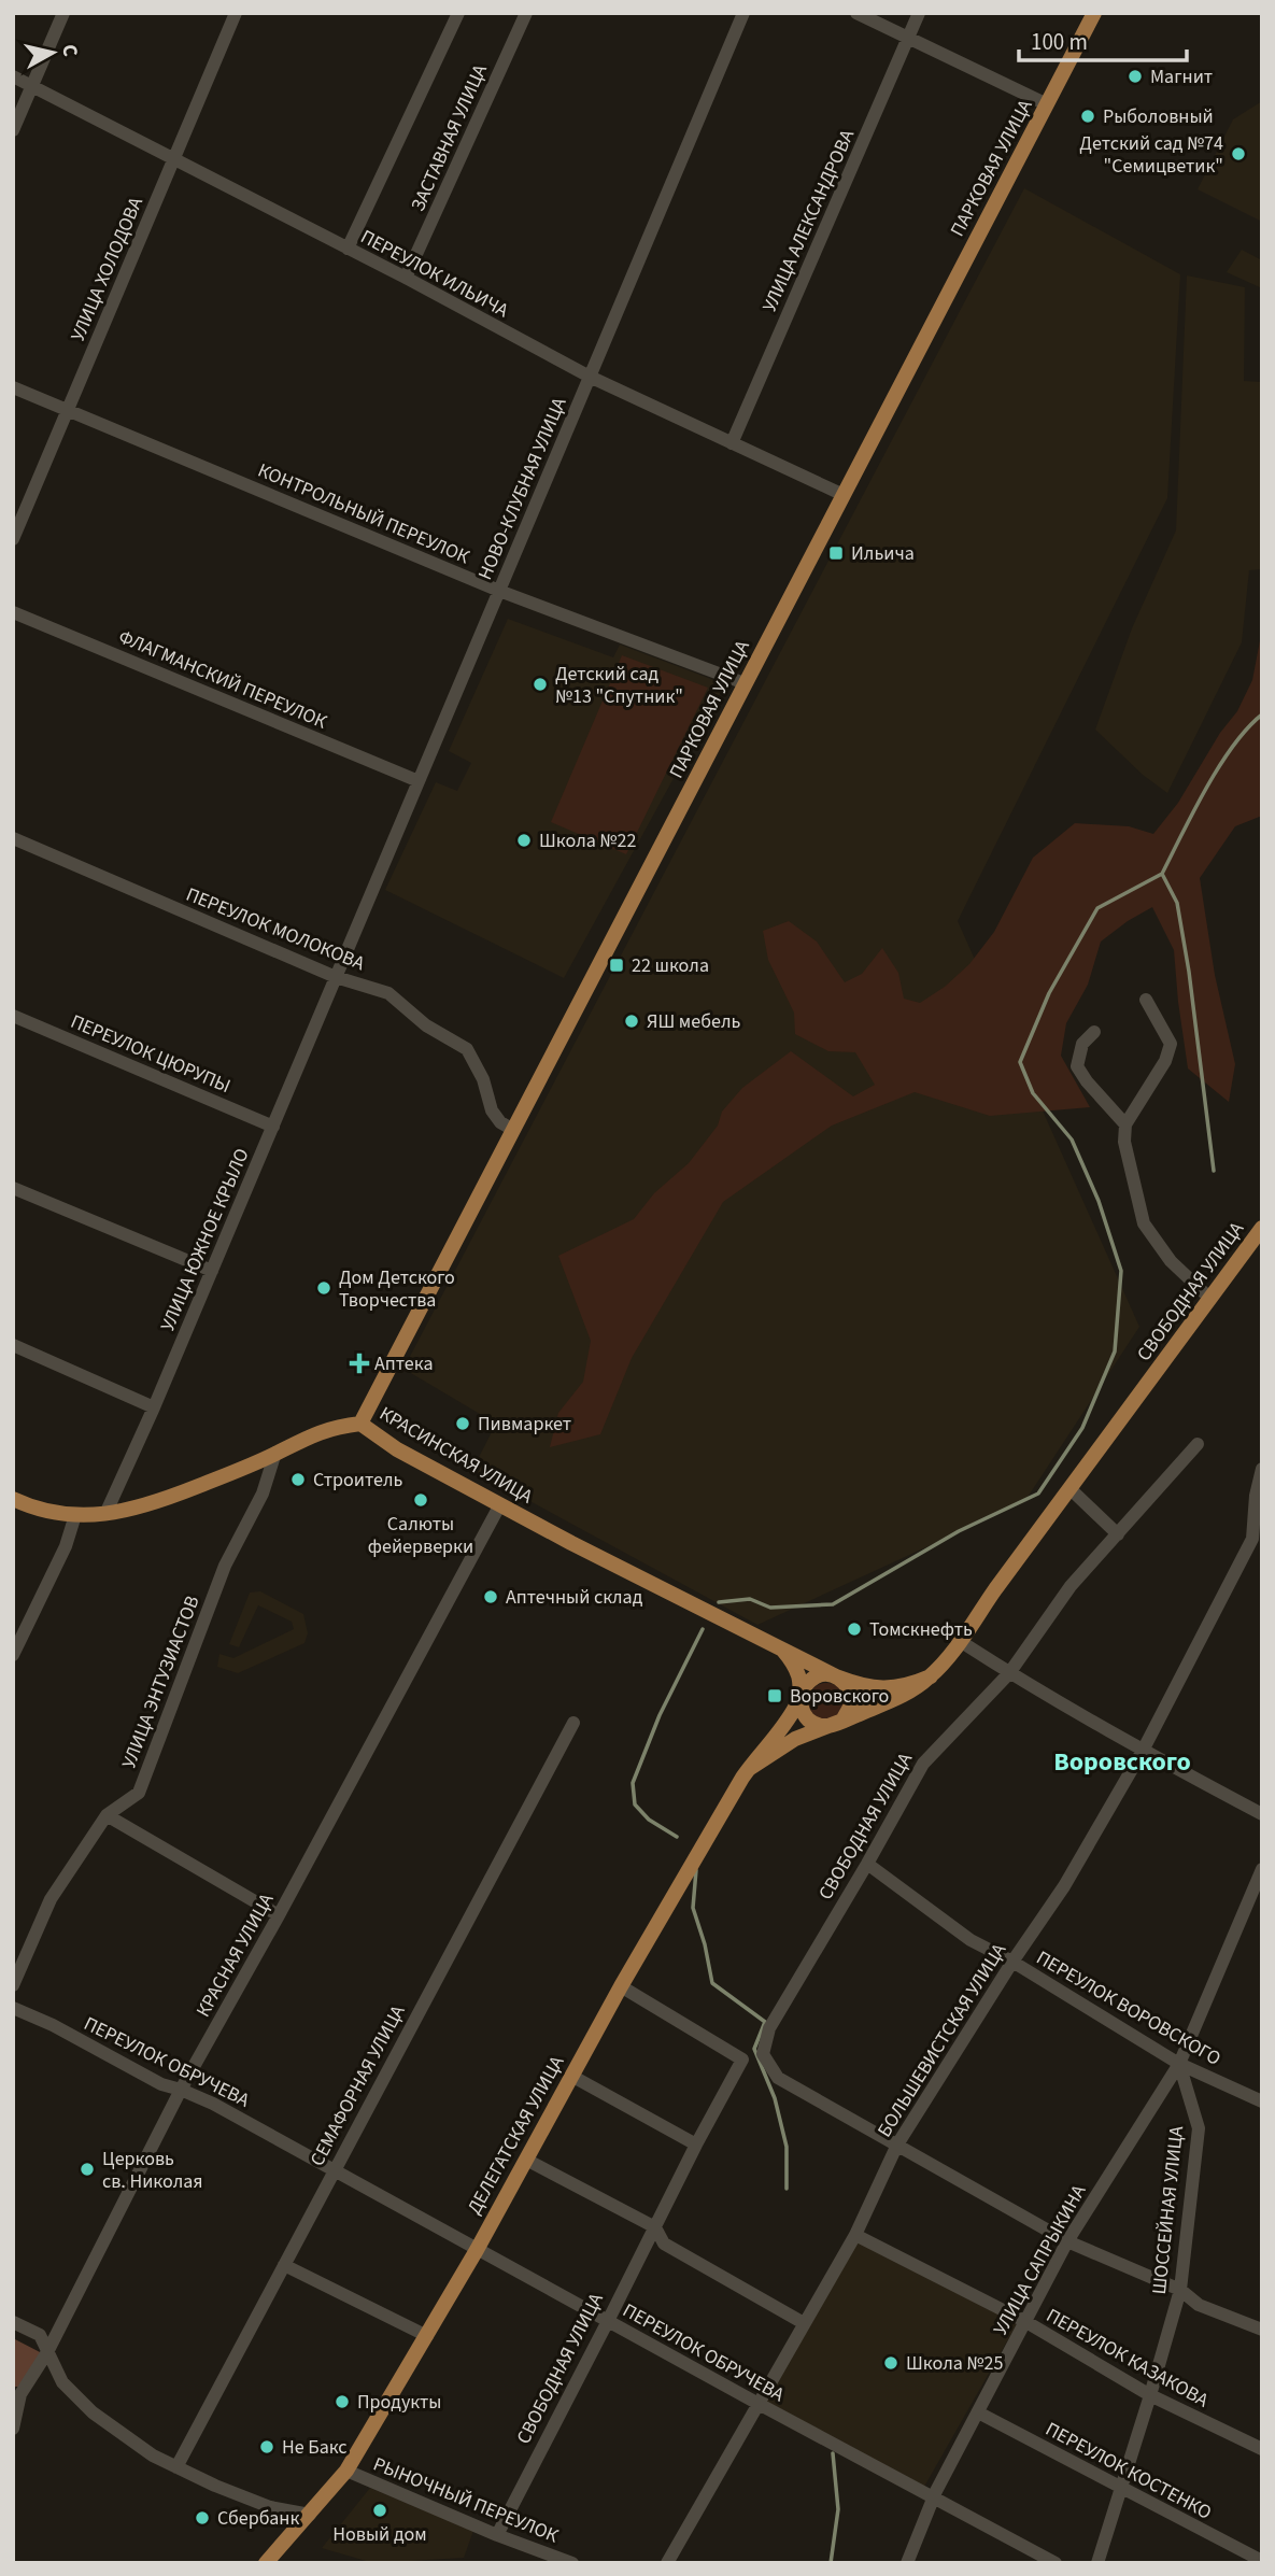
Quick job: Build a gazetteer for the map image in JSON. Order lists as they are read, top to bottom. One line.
{"streets":{"main road":["ПАРКОВАЯ УЛИЦА","СВОБОДНАЯ УЛИЦА","КРАСИНСКАЯ УЛИЦА","ДЕЛЕГАТСКАЯ УЛИЦА"],"street":["ЗАСТАВНАЯ УЛИЦА","УЛИЦА АЛЕКСАНДРОВА","УЛИЦА ХОЛОДОВА","ПЕРЕУЛОК ИЛЬИЧА","НОВО-КЛУБНАЯ УЛИЦА","КОНТРОЛЬНЫЙ ПЕРЕУЛОК","ФЛАГМАНСКИЙ ПЕРЕУЛОК","ПЕРЕУЛОК МОЛОКОВА","ПЕРЕУЛОК ЦЮРУПЫ","УЛИЦА ЮЖНОЕ КРЫЛО","УЛИЦА ЭНТУЗИАСТОВ","КРАСНАЯ УЛИЦА","ПЕРЕУЛОК ВОРОВСКОГО","БОЛЬШЕВИСТСКАЯ УЛИЦА","ПЕРЕУЛОК ОБРУЧЕВА","СЕМАФОРНАЯ УЛИЦА","ШОССЕЙНАЯ УЛИЦА","УЛИЦА САПРЫКИНА","ПЕРЕУЛОК КАЗАКОВА","ПЕРЕУЛОК КОСТЕНКО","РЫНОЧНЫЙ ПЕРЕУЛОК"]},"crossings":[["ЗАСТАВНАЯ УЛИЦА","ПЕРЕУЛОК ИЛЬИЧА"],["ПАРКОВАЯ УЛИЦА","ПЕРЕУЛОК ИЛЬИЧА"],["ПАРКОВАЯ УЛИЦА","КОНТРОЛЬНЫЙ ПЕРЕУЛОК"],["ПАРКОВАЯ УЛИЦА","ПЕРЕУЛОК МОЛОКОВА"],["ПАРКОВАЯ УЛИЦА","КРАСИНСКАЯ УЛИЦА"],["УЛИЦА АЛЕКСАНДРОВА","ПЕРЕУЛОК ИЛЬИЧА"],["УЛИЦА ХОЛОДОВА","ПЕРЕУЛОК ИЛЬИЧА"],["УЛИЦА ХОЛОДОВА","КОНТРОЛЬНЫЙ ПЕРЕУЛОК"],["ПЕРЕУЛОК ИЛЬИЧА","НОВО-КЛУБНАЯ УЛИЦА"],["НОВО-КЛУБНАЯ УЛИЦА","КОНТРОЛЬНЫЙ ПЕРЕУЛОК"],["НОВО-КЛУБНАЯ УЛИЦА","ФЛАГМАНСКИЙ ПЕРЕУЛОК"],["НОВО-КЛУБНАЯ УЛИЦА","ПЕРЕУЛОК МОЛОКОВА"],["НОВО-КЛУБНАЯ УЛИЦА","УЛИЦА ЮЖНОЕ КРЫЛО"],["ПЕРЕУЛОК МОЛОКОВА","УЛИЦА ЮЖНОЕ КРЫЛО"],["ПЕРЕУЛОК ЦЮРУПЫ","УЛИЦА ЮЖНОЕ КРЫЛО"],["УЛИЦА ЮЖНОЕ КРЫЛО","КРАСИНСКАЯ УЛИЦА"],["СВОБОДНАЯ УЛИЦА","КРАСИНСКАЯ УЛИЦА"],["СВОБОДНАЯ УЛИЦА","ПЕРЕУЛОК ВОРОВСКОГО"],["СВОБОДНАЯ УЛИЦА","БОЛЬШЕВИСТСКАЯ УЛИЦА"],["СВОБОДНАЯ УЛИЦА","ПЕРЕУЛОК ОБРУЧЕВА"],["СВОБОДНАЯ УЛИЦА","ДЕЛЕГАТСКАЯ УЛИЦА"],["СВОБОДНАЯ УЛИЦА","РЫНОЧНЫЙ ПЕРЕУЛОК"],["КРАСИНСКАЯ УЛИЦА","УЛИЦА ЭНТУЗИАСТОВ"],["КРАСИНСКАЯ УЛИЦА","КРАСНАЯ УЛИЦА"],["КРАСИНСКАЯ УЛИЦА","ДЕЛЕГАТСКАЯ УЛИЦА"],["КРАСНАЯ УЛИЦА","ПЕРЕУЛОК ОБРУЧЕВА"],["ПЕРЕУЛОК ВОРОВСКОГО","БОЛЬШЕВИСТСКАЯ УЛИЦА"],["ПЕРЕУЛОК ВОРОВСКОГО","ШОССЕЙНАЯ УЛИЦА"],["ПЕРЕУЛОК ВОРОВСКОГО","УЛИЦА САПРЫКИНА"],["БОЛЬШЕВИСТСКАЯ УЛИЦА","ПЕРЕУЛОК ОБРУЧЕВА"],["БОЛЬШЕВИСТСКАЯ УЛИЦА","ПЕРЕУЛОК КАЗАКОВА"],["ПЕРЕУЛОК ОБРУЧЕВА","СЕМАФОРНАЯ УЛИЦА"],["ПЕРЕУЛОК ОБРУЧЕВА","ДЕЛЕГАТСКАЯ УЛИЦА"],["ПЕРЕУЛОК ОБРУЧЕВА","УЛИЦА САПРЫКИНА"],["ДЕЛЕГАТСКАЯ УЛИЦА","РЫНОЧНЫЙ ПЕРЕУЛОК"],["ШОССЕЙНАЯ УЛИЦА","УЛИЦА САПРЫКИНА"],["ШОССЕЙНАЯ УЛИЦА","ПЕРЕУЛОК КАЗАКОВА"],["ШОССЕЙНАЯ УЛИЦА","ПЕРЕУЛОК КОСТЕНКО"],["УЛИЦА САПРЫКИНА","ПЕРЕУЛОК КАЗАКОВА"],["УЛИЦА САПРЫКИНА","ПЕРЕУЛОК КОСТЕНКО"]],"districts":["Воровского"],"places":{"other":["Магнит","Рыболовный","Детский сад №74 \"Семицветик\"","Детский сад №13 \"Спутник\"","Школа №22","ЯШ мебель","Дом Детского Творчества","Пивмаркет","Строитель","Салюты фейерверки","Аптечный склад","Томскнефть","Церковь св. Николая","Школа №25","Продукты","Не Бакс","Новый дом","Сбербанк"],"transit":["Ильича","22 школа","Воровского"],"health":["Аптека"]},"scale_bar":"100 m","north":"right"}
